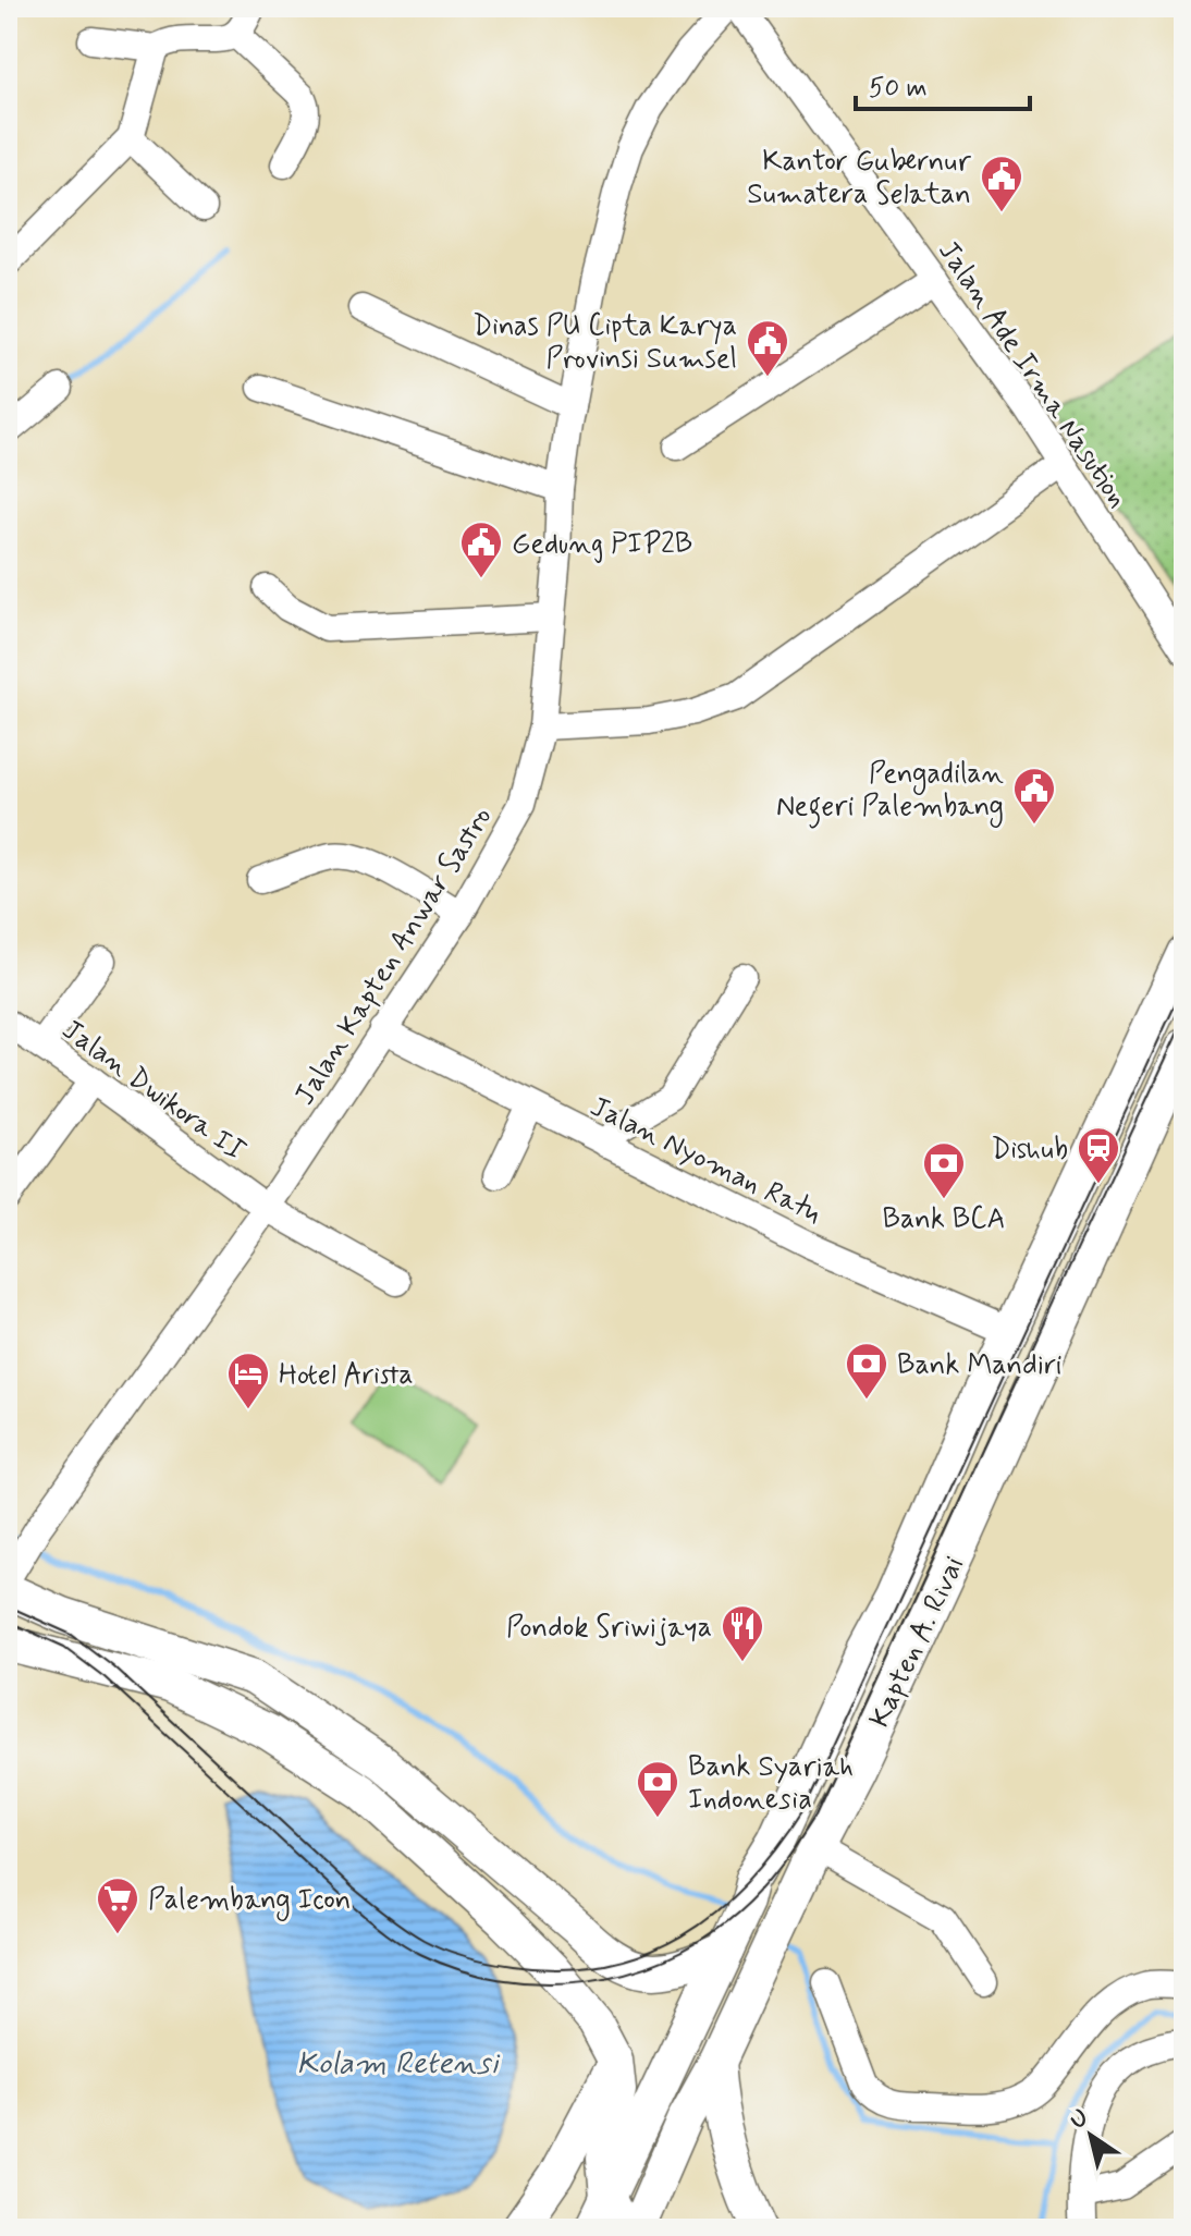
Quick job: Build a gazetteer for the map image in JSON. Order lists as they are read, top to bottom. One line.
{"streets":{"main road":["Kapten A. Rivai"],"street":["Jalan Ade Irma Nasution","Jalan Kapten Anwar Sastro","Jalan Dwikora II","Jalan Nyoman Ratu"]},"crossings":[["Jalan Kapten Anwar Sastro","Jalan Dwikora II"],["Jalan Kapten Anwar Sastro","Jalan Nyoman Ratu"],["Jalan Nyoman Ratu","Kapten A. Rivai"]],"water":["Kolam Retensi"],"places":{"public building":["Kantor Gubernur Sumatera Selatan","Dinas PU Cipta Karya Provinsi Sumsel","Gedung PIP2B","Pengadilan Negeri Palembang"],"station":["Dishub"],"bank":["Bank BCA","Bank Mandiri","Bank Syariah Indonesia"],"hotel":["Hotel Arista"],"restaurant":["Pondok Sriwijaya"],"supermarket":["Palembang Icon"]},"scale_bar":"50 m","north":"top left"}
